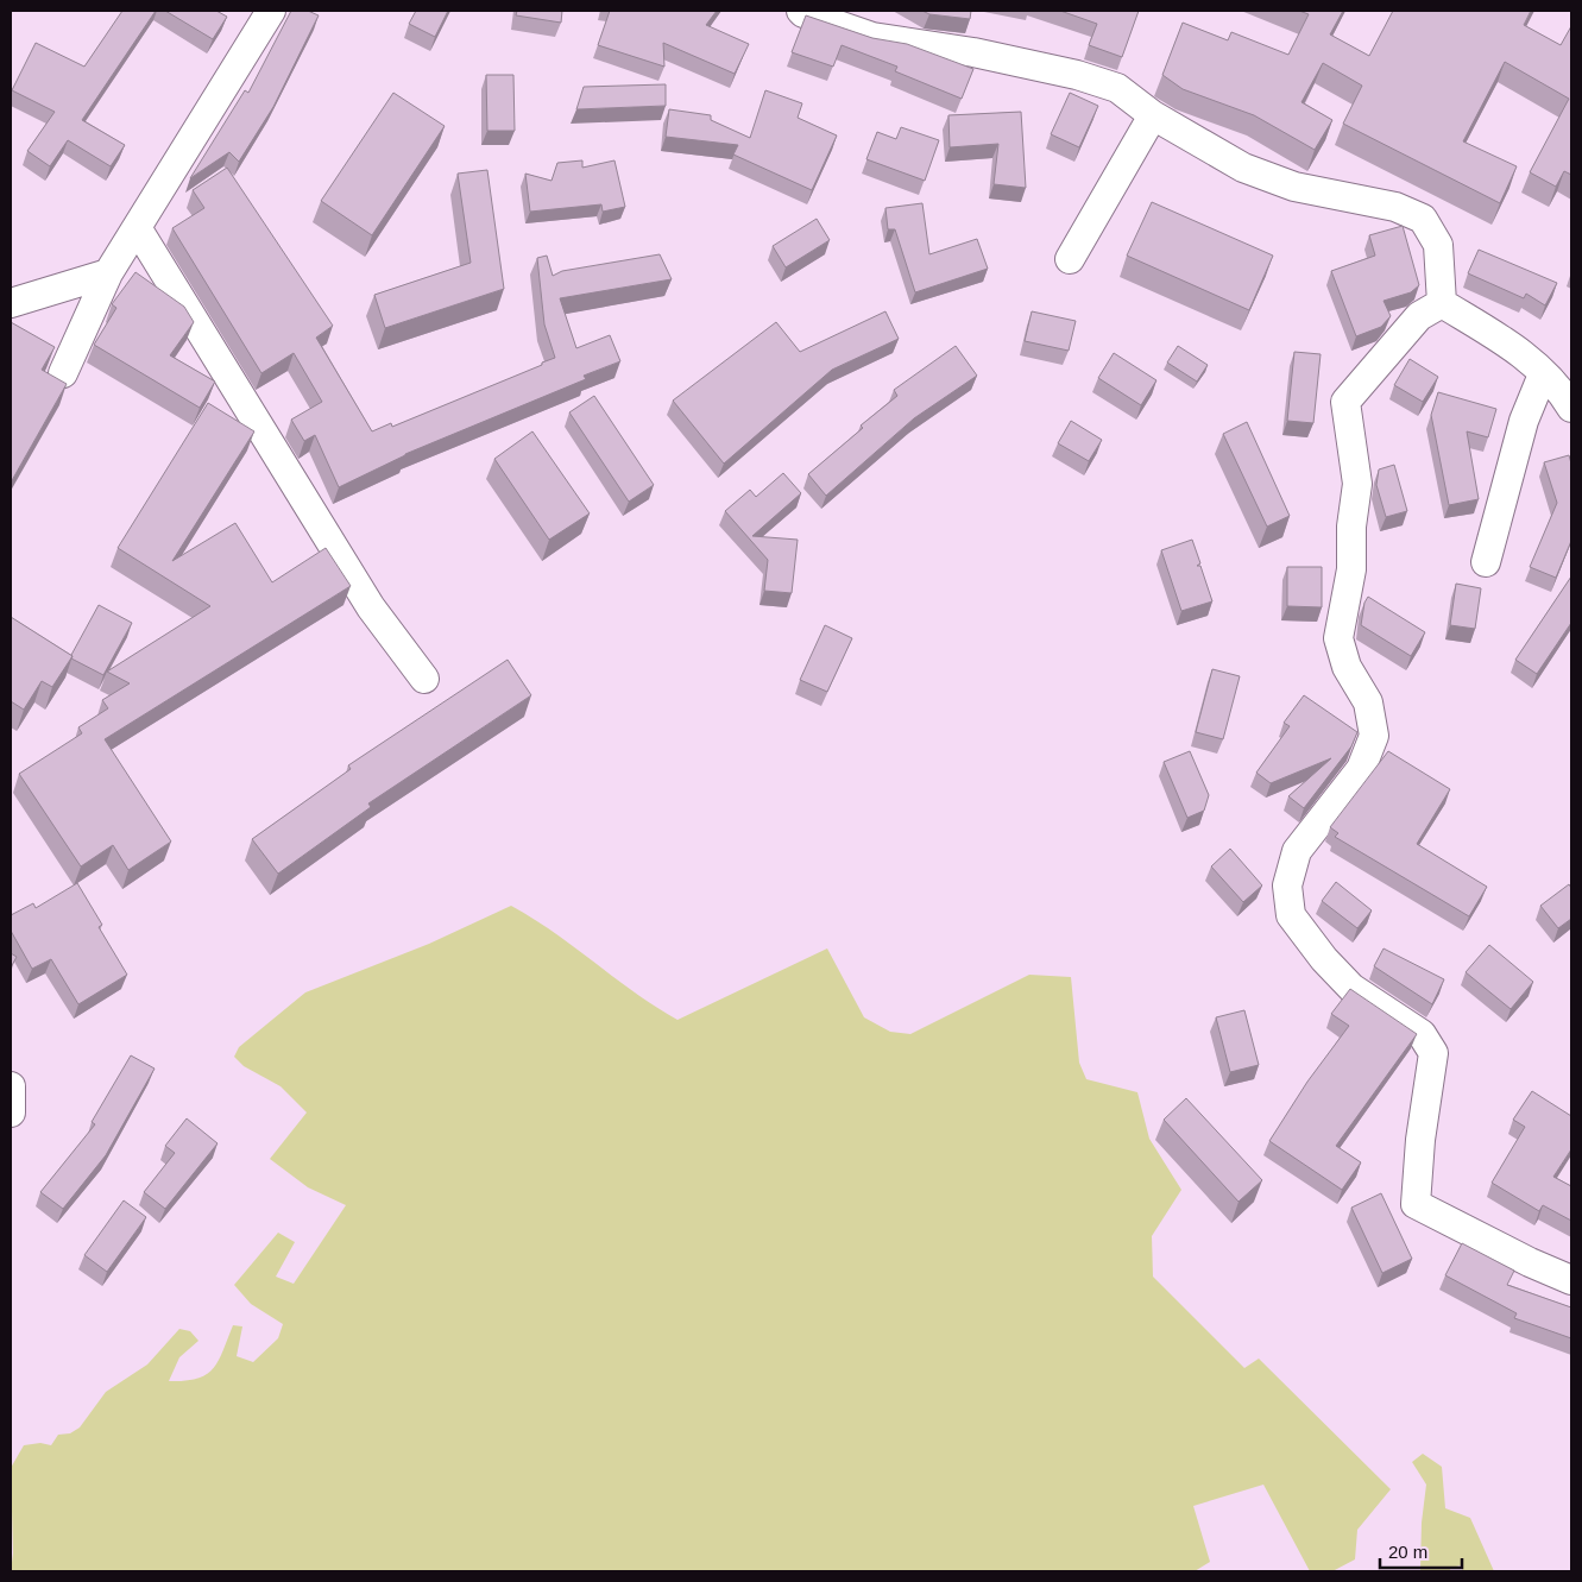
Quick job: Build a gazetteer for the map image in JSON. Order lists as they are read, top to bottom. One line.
{"scale_bar":"20 m"}
